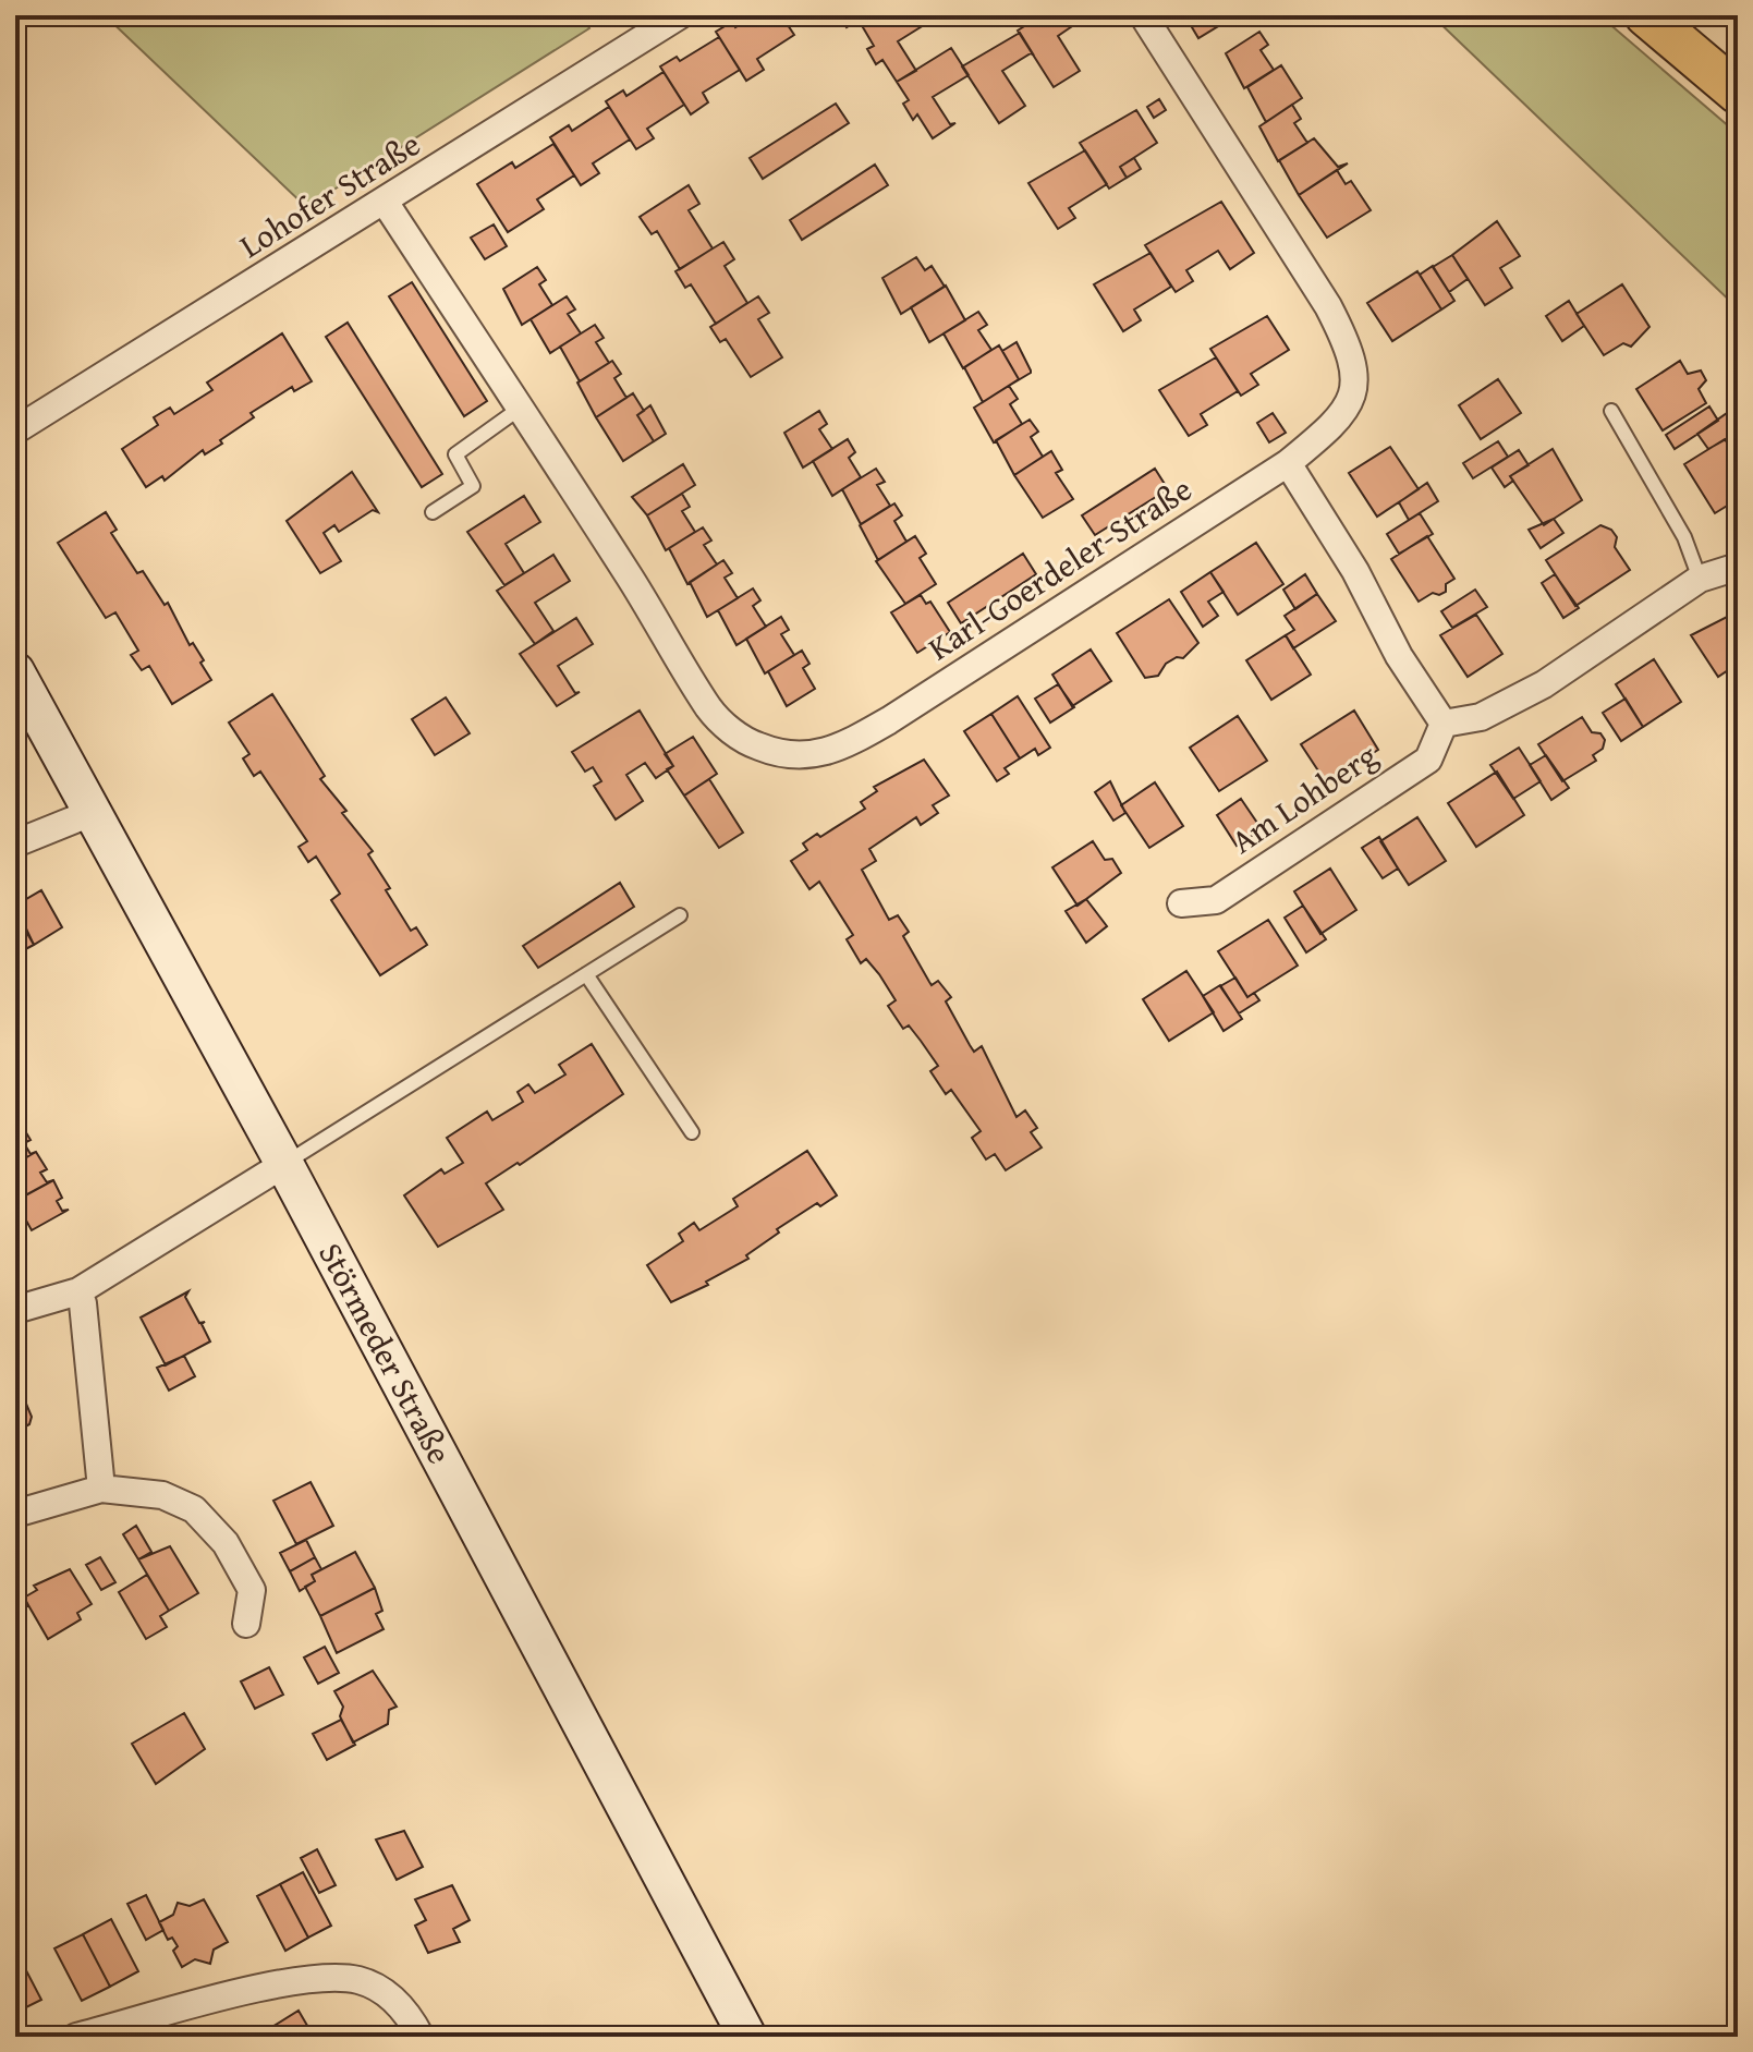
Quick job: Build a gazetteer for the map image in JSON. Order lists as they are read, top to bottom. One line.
{"streets":{"main road":["Störmeder Straße"],"street":["Lohofer Straße","Karl-Goerdeler-Straße","Am Lohberg"]},"crossings":[["Lohofer Straße","Karl-Goerdeler-Straße"]]}
